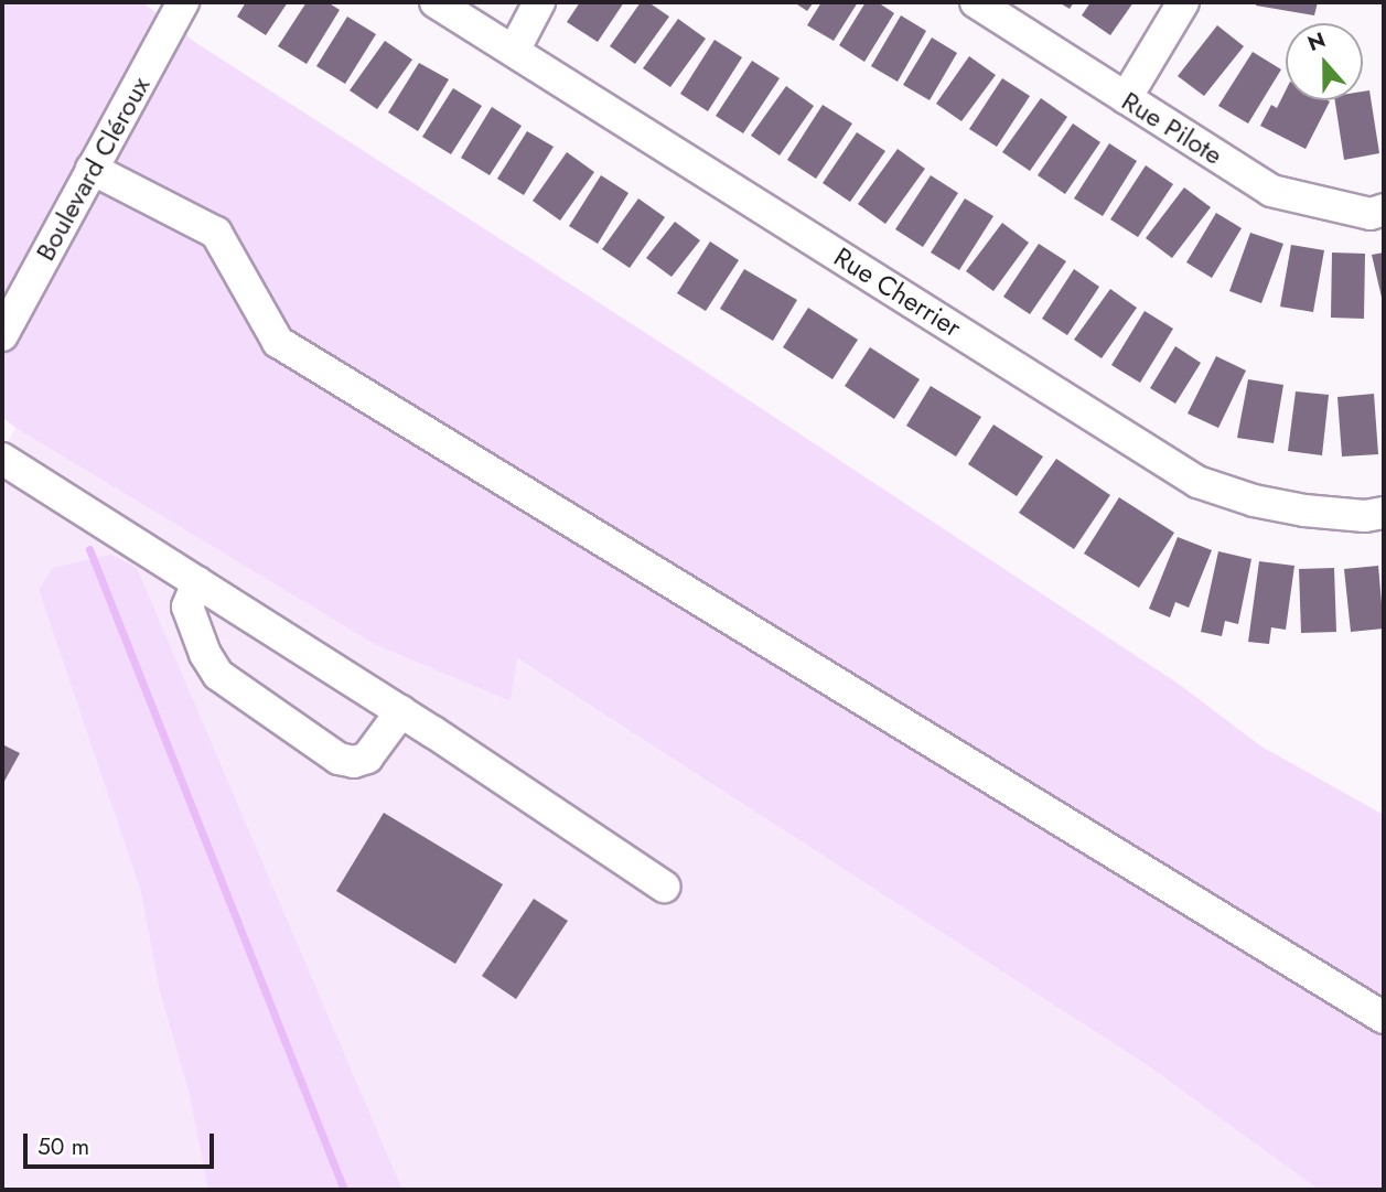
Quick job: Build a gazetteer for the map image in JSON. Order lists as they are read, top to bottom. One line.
{"streets":{"street":["Rue Pilote","Boulevard Cléroux","Rue Cherrier"]},"scale_bar":"50 m","north":"top"}
